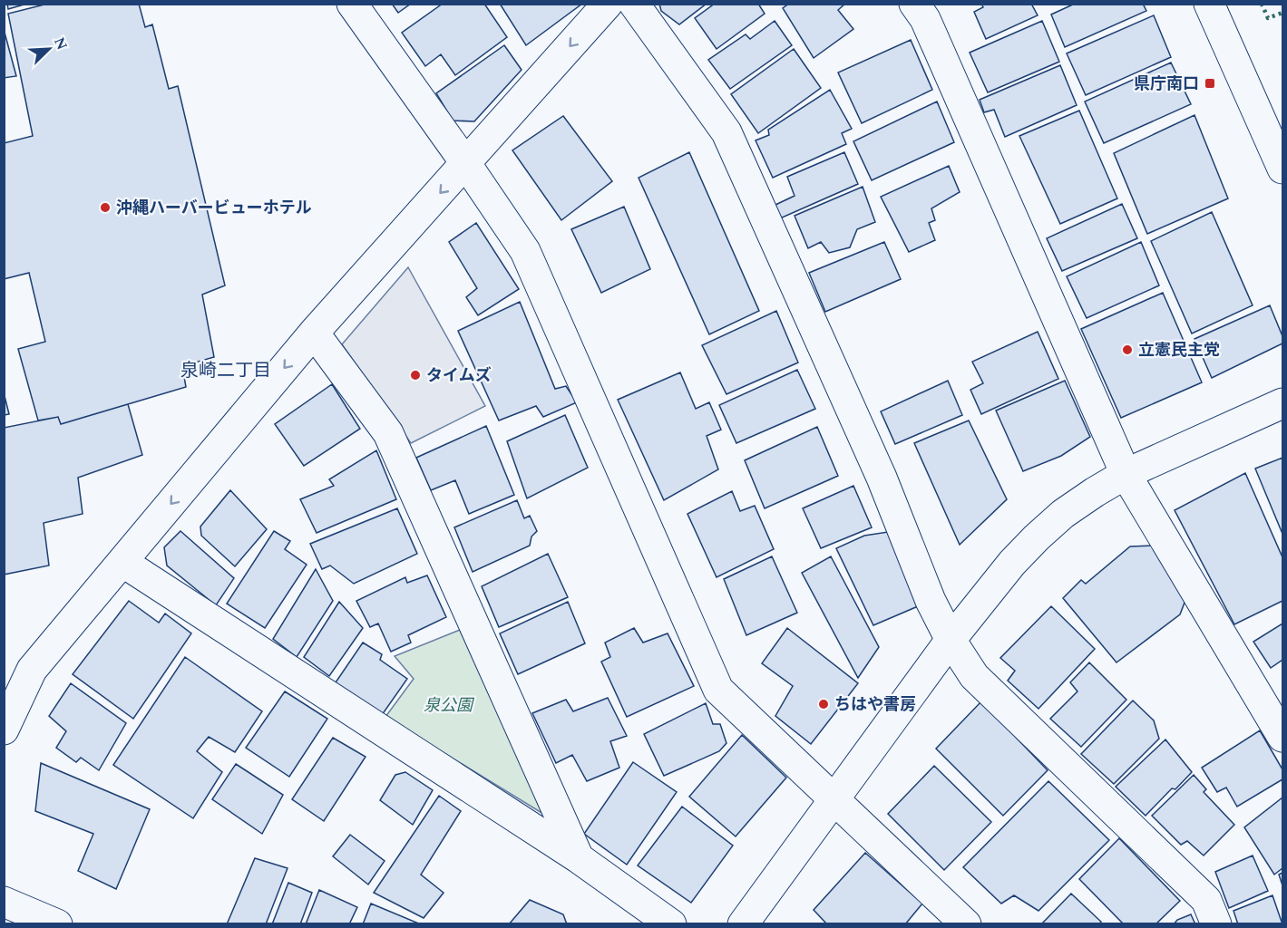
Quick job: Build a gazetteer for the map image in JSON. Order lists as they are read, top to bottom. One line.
{"districts":["泉崎二丁目"],"parks":["泉公園"],"places":{"transit":["県庁南口"],"other":["沖縄ハーバービューホテル","立憲民主党","タイムズ","ちはや書房"]},"north":"top right"}
